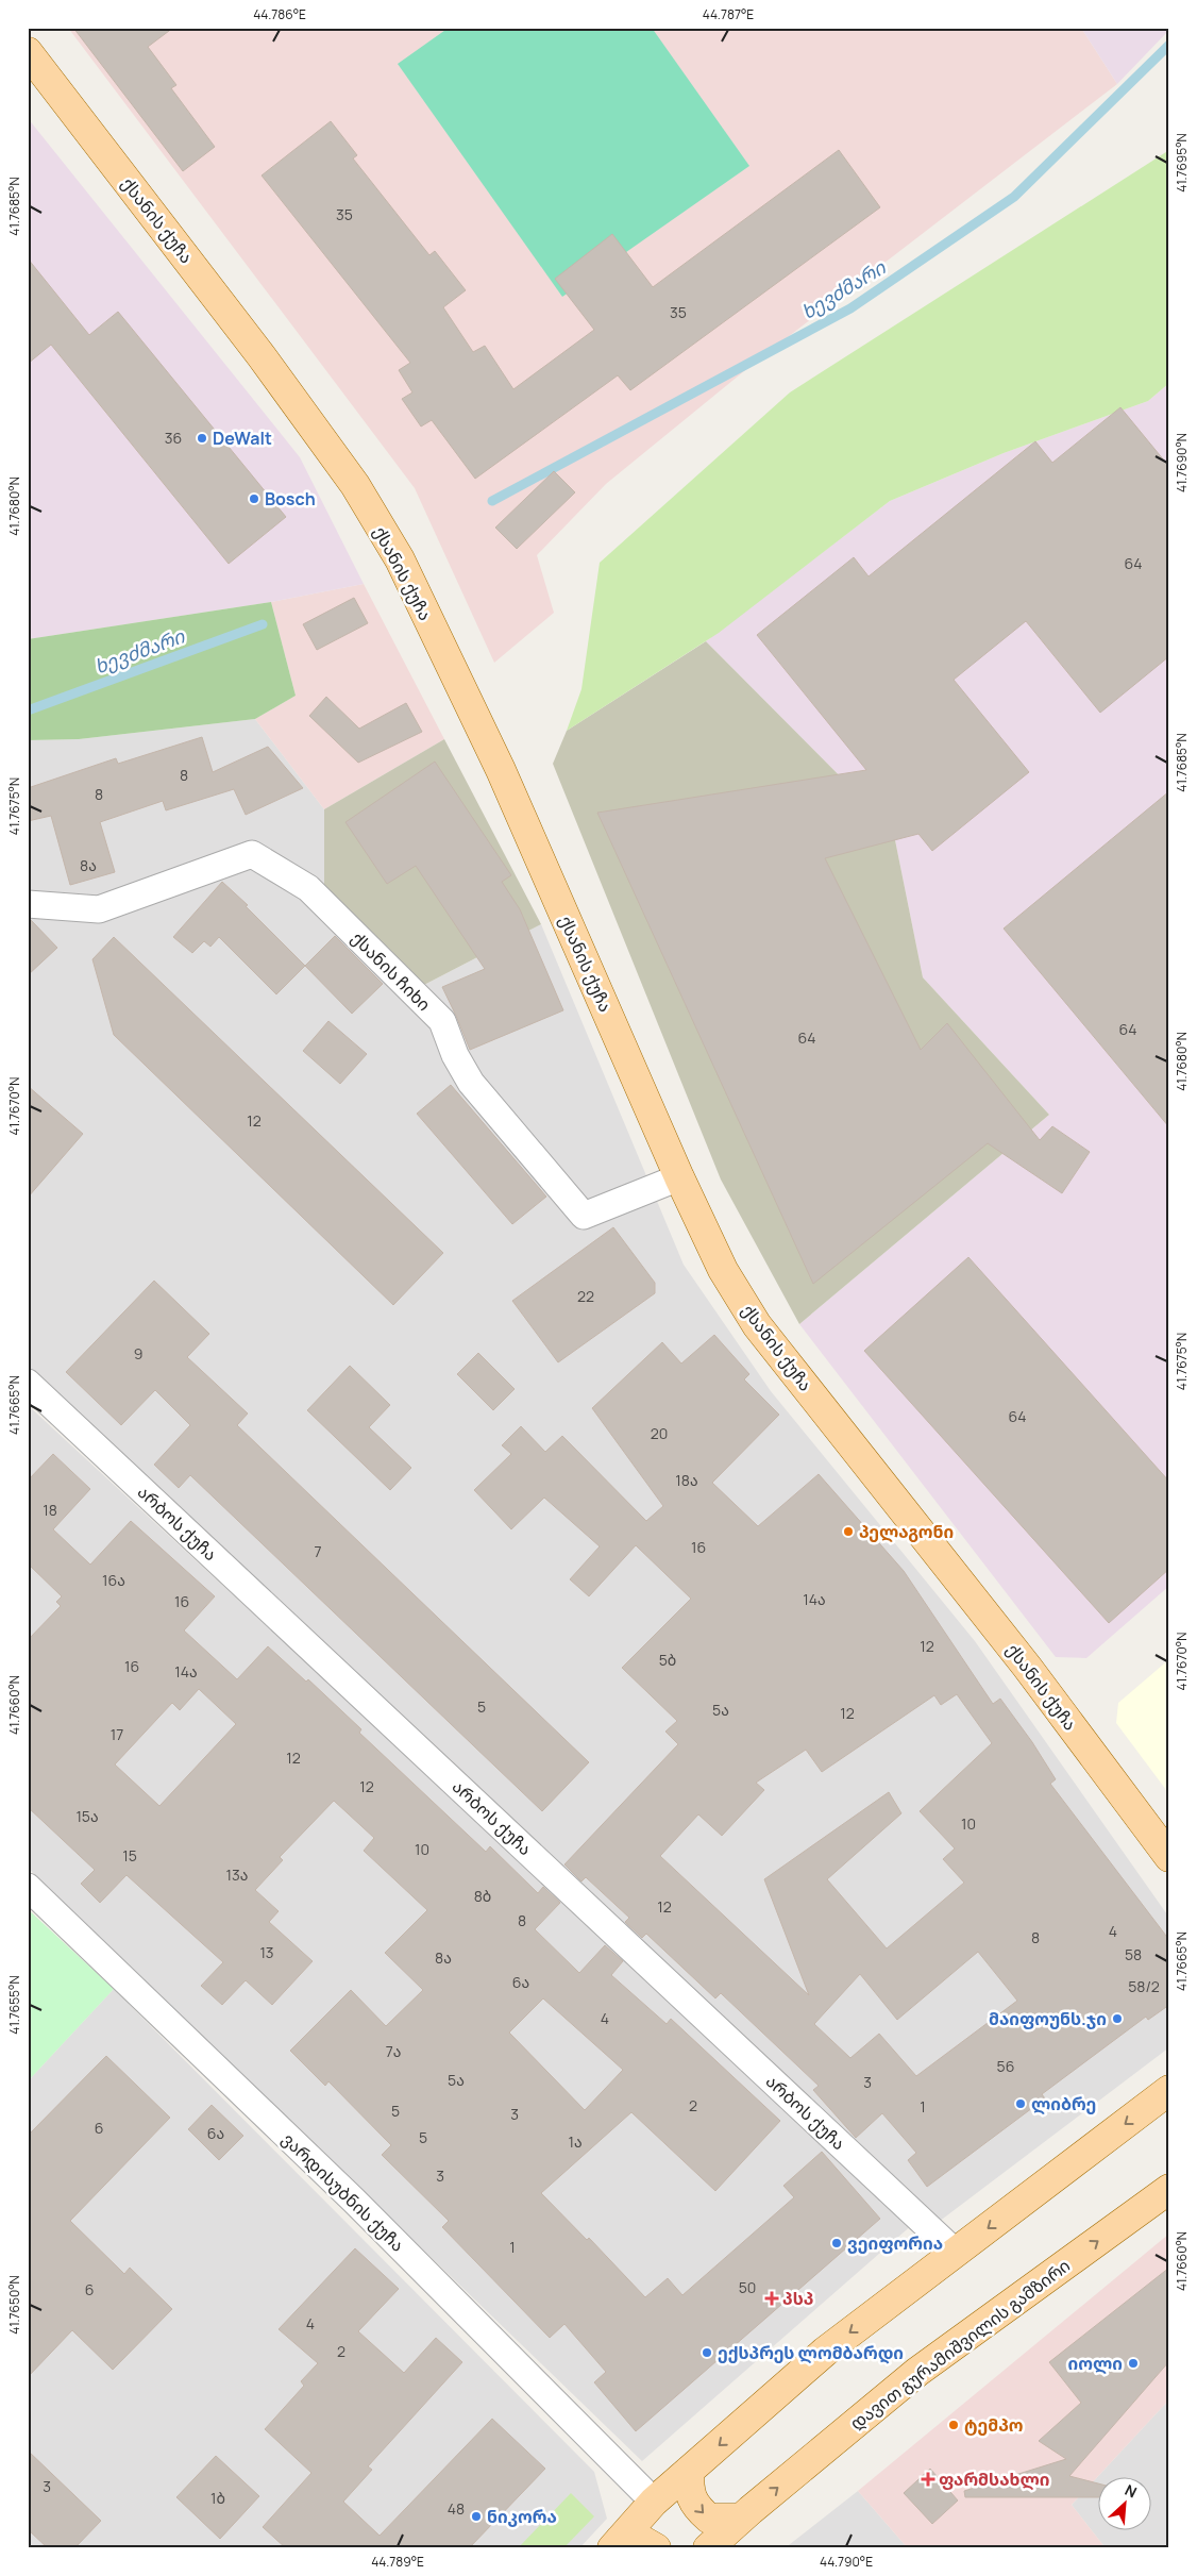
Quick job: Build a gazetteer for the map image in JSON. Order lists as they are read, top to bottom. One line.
{"streets":{"main road":["ქსანის ქუჩა","დავით გურამიშვილის გამზირი"],"street":["ქსანის ჩიხი","არბოს ქუჩა","ვარდისუბნის ქუჩა"]},"crossings":[["ქსანის ქუჩა","ქსანის ჩიხი"]],"water":["ხევძმარი"],"places":{"other":["DeWalt","Bosch","პელაგონი","მაიფოუნს.ჯი","ლიბრე","ვეიფორია","ექსპრეს ლომბარდი","იოლი","ტემპო","ნიკორა"],"health":["პსპ","ფარმსახლი"]},"house_numbers":["35","35","36","64","8","8","8ა","64","64","12","22","9","64","20","18ა","18","16","7","16ა","14ა","16","12","5ბ","16","14ა","5","5ა","12","17","12","12","15ა","10","10","15","13ა","8ბ","12","8","4","8","13","58","8ა","6ა","58/2","4","7ა","56","5ა","3","2","1","5","3","6","6ა","5","1ა","3","1","50","6","4","2","3","1ბ","48"],"north":"top right","coordinates":["44.786°E","44.787°E","41.7695°N","41.7685°N","41.7690°N","41.7680°N","41.7675°N","41.7670°N","41.7665°N","41.7660°N","41.7655°N","41.7650°N","44.789°E","44.790°E"]}
